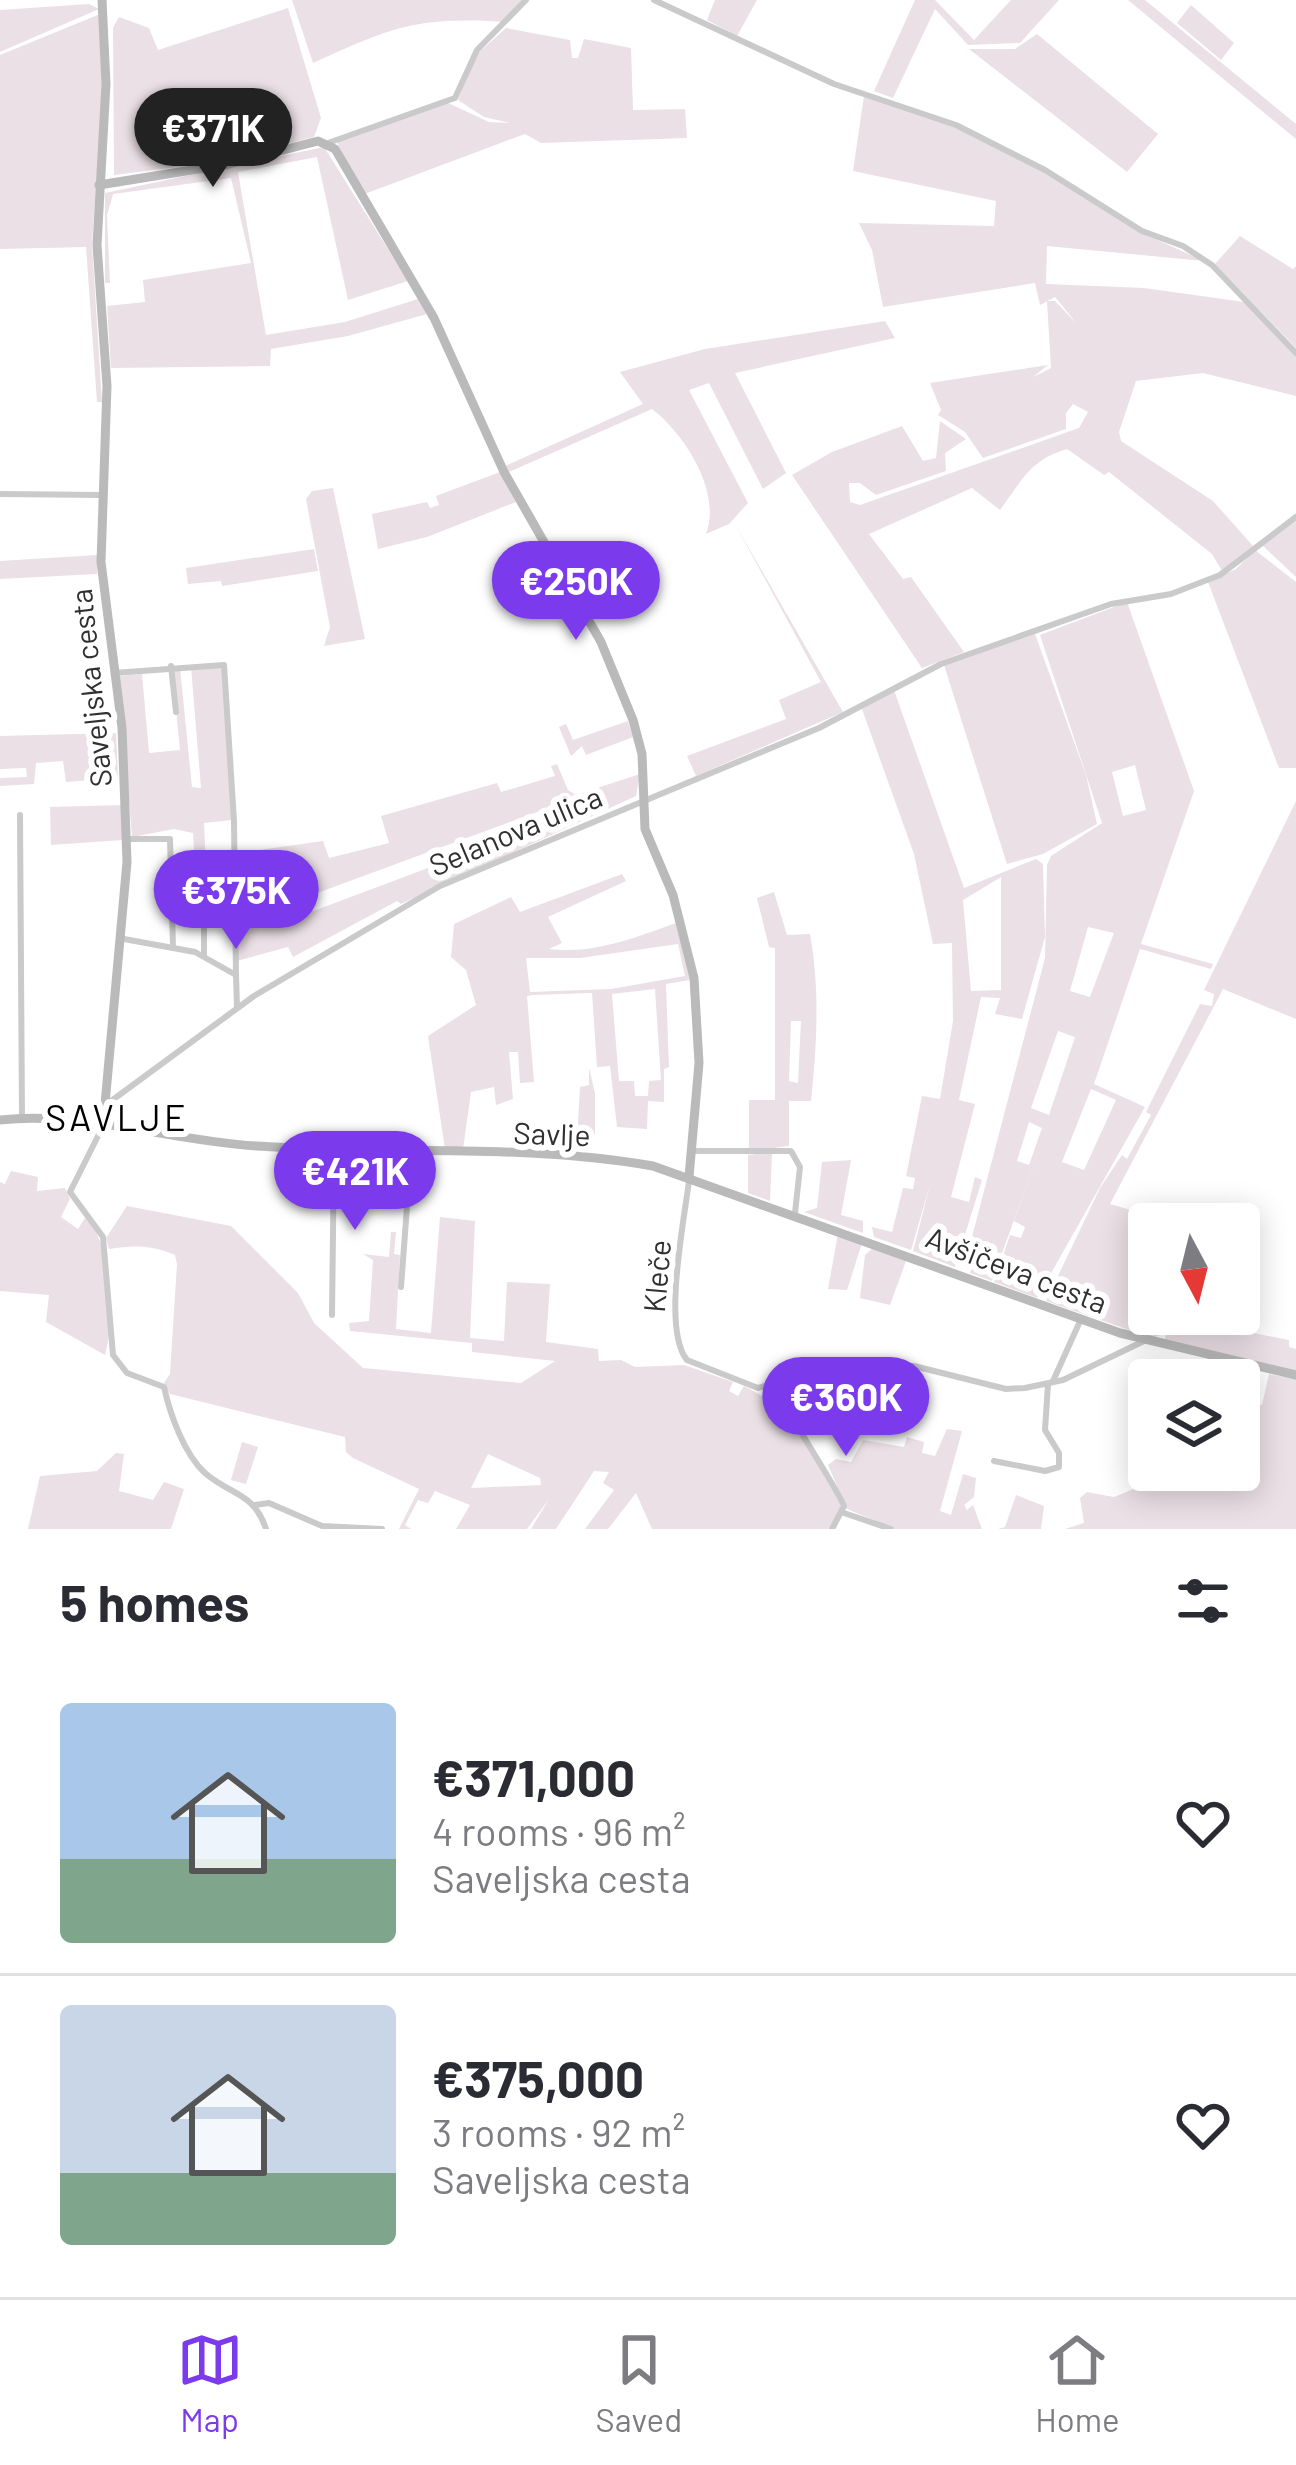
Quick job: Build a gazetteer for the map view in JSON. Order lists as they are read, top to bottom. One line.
{"streets":{"street":["Saveljska cesta","Selanova ulica","Savlje","Avšičeva cesta","Kleče"]},"crossings":[["Saveljska cesta","Selanova ulica"],["Saveljska cesta","Savlje"],["Savlje","Avšičeva cesta"],["Savlje","Kleče"],["Avšičeva cesta","Kleče"]],"districts":["SAVLJE"],"north":"bottom","page":{"price":["€371K","€250K","€375K","€421K","€360K"],"heading":"5 homes","list":[{"name":"€371,000","note":"4 rooms · 96 m² · Saveljska cesta"},{"name":"€375,000","note":"3 rooms · 92 m² · Saveljska cesta"}],"tabs":["Map","Saved","Home"]}}
